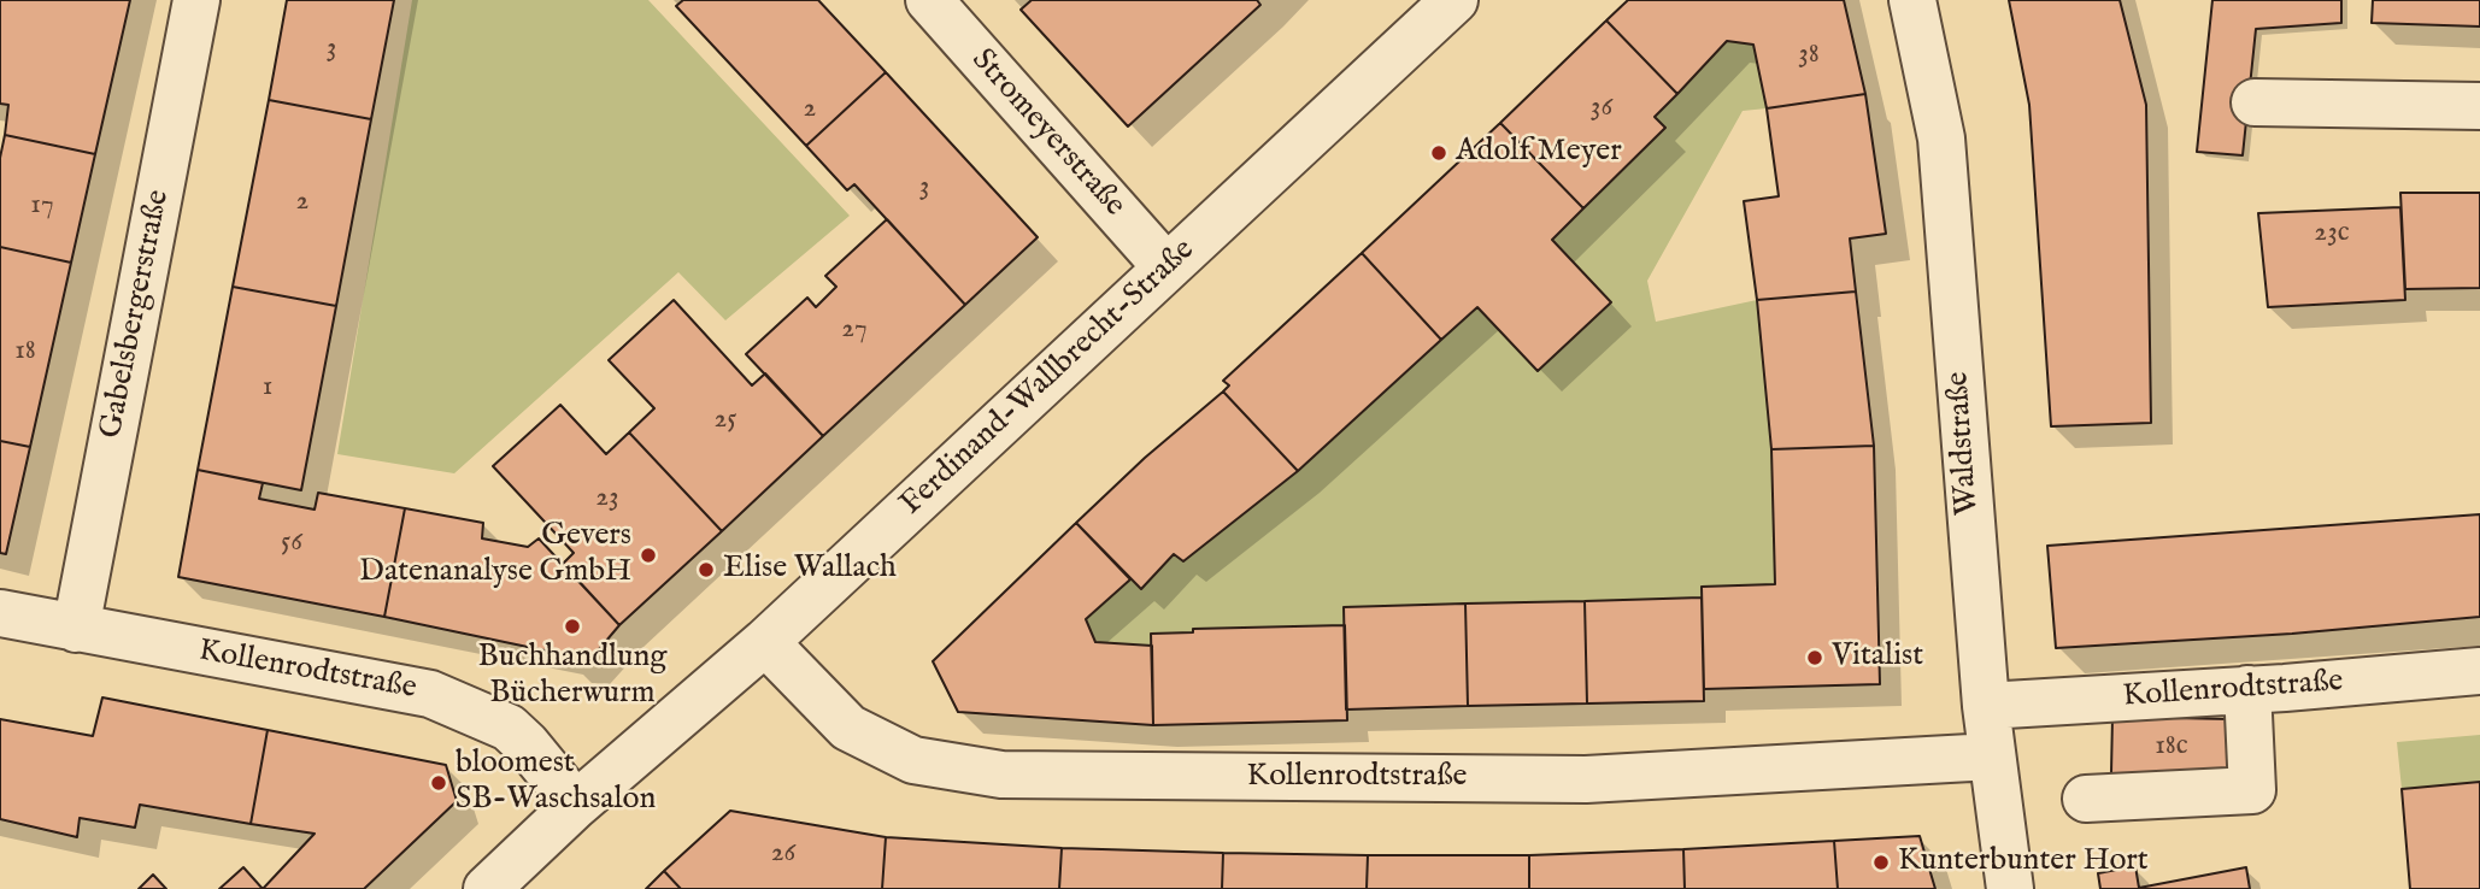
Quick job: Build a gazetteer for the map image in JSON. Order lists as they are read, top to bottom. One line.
{"streets":{"street":["Stromeyerstraße","Gabelsbergerstraße","Ferdinand-Wallbrecht-Straße","Waldstraße","Kollenrodtstraße"]},"crossings":[["Stromeyerstraße","Ferdinand-Wallbrecht-Straße"],["Gabelsbergerstraße","Kollenrodtstraße"],["Ferdinand-Wallbrecht-Straße","Kollenrodtstraße"],["Waldstraße","Kollenrodtstraße"]],"places":["Adolf Meyer","Gevers Datenanalyse GmbH","Elise Wallach","Buchhandlung Bücherwurm","Vitalist","bloomest SB-Waschsalon","Kunterbunter Hort"],"house_numbers":["3","38","36","2","3","2","17","23c","27","18","1","25","23","56","18c","26"]}
